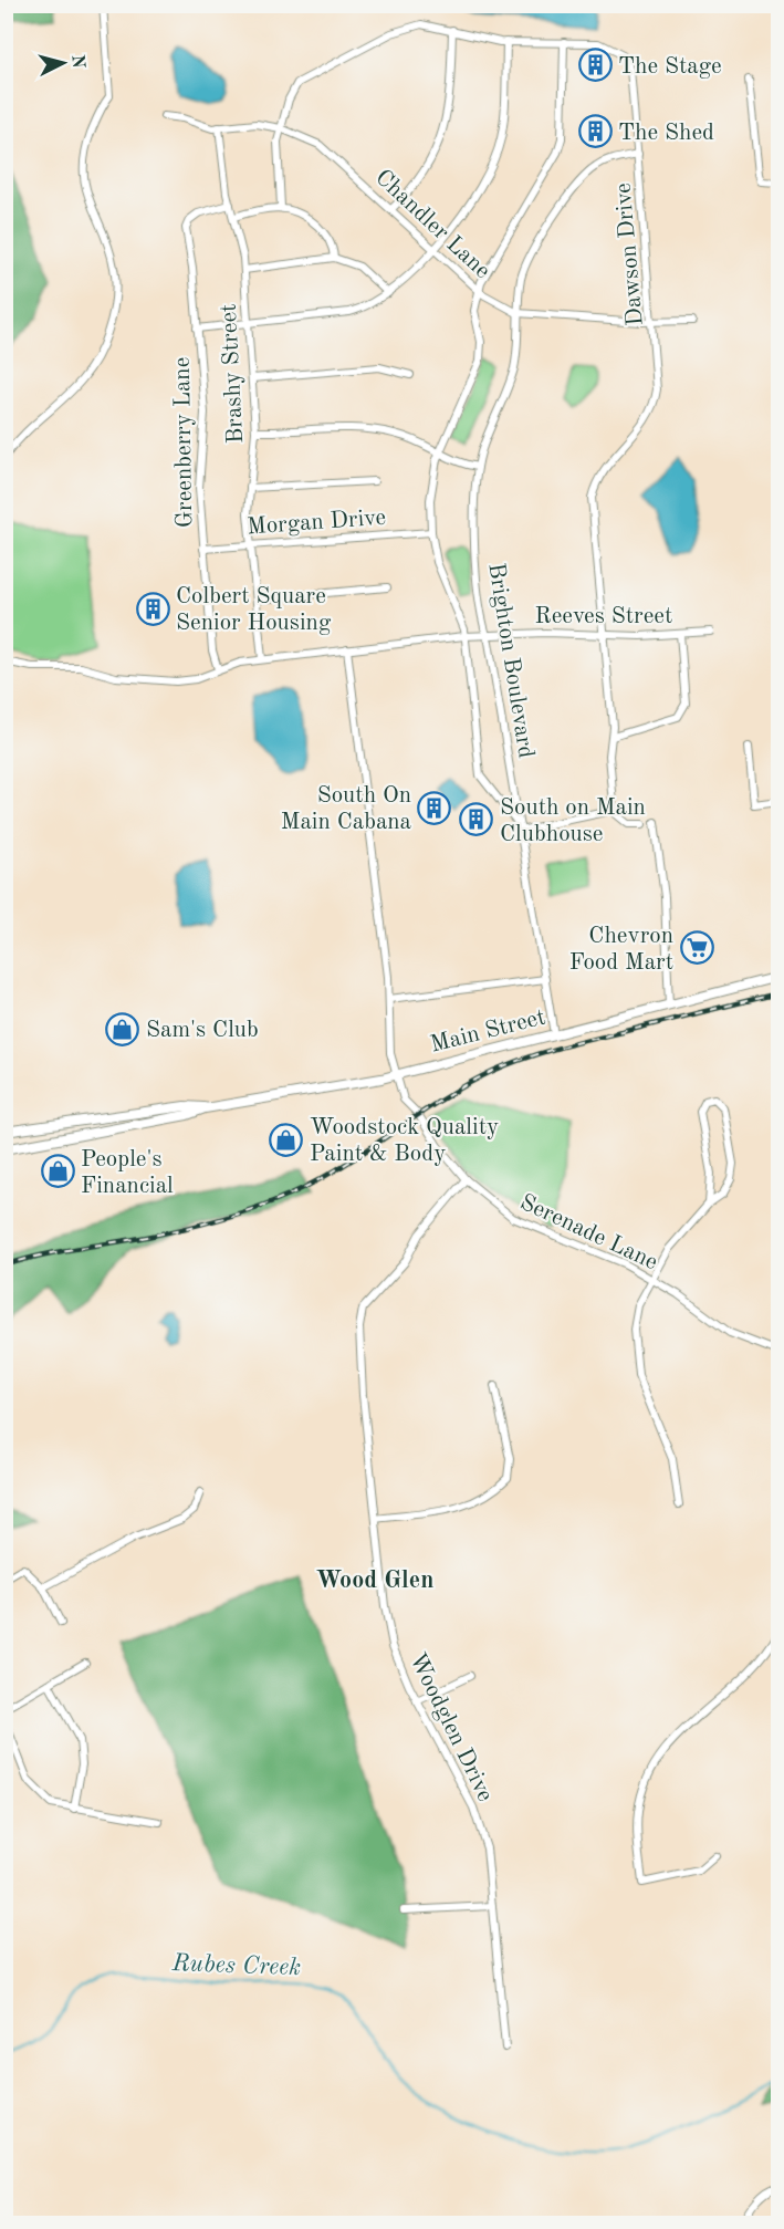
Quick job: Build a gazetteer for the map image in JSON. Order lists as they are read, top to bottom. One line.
{"streets":{"main road":["Main Street"],"street":["Chandler Lane","Dawson Drive","Brashy Street","Greenberry Lane","Morgan Drive","Reeves Street","Brighton Boulevard","Serenade Lane","Woodglen Drive"]},"crossings":[["Chandler Lane","Dawson Drive"],["Chandler Lane","Brashy Street"],["Chandler Lane","Brighton Boulevard"],["Dawson Drive","Reeves Street"],["Dawson Drive","Brighton Boulevard"],["Brashy Street","Greenberry Lane"],["Brashy Street","Morgan Drive"],["Brashy Street","Reeves Street"],["Greenberry Lane","Morgan Drive"],["Greenberry Lane","Reeves Street"],["Reeves Street","Brighton Boulevard"],["Reeves Street","Serenade Lane"],["Brighton Boulevard","Main Street"],["Main Street","Serenade Lane"],["Serenade Lane","Woodglen Drive"]],"districts":["Wood Glen"],"water":["Rubes Creek"],"places":{"building":["The Stage","The Shed","Colbert Square Senior Housing","South On Main Cabana","South on Main Clubhouse"],"supermarket":["Chevron Food Mart"],"shop":["Sam's Club","Woodstock Quality Paint & Body","People's Financial"]},"north":"right"}
